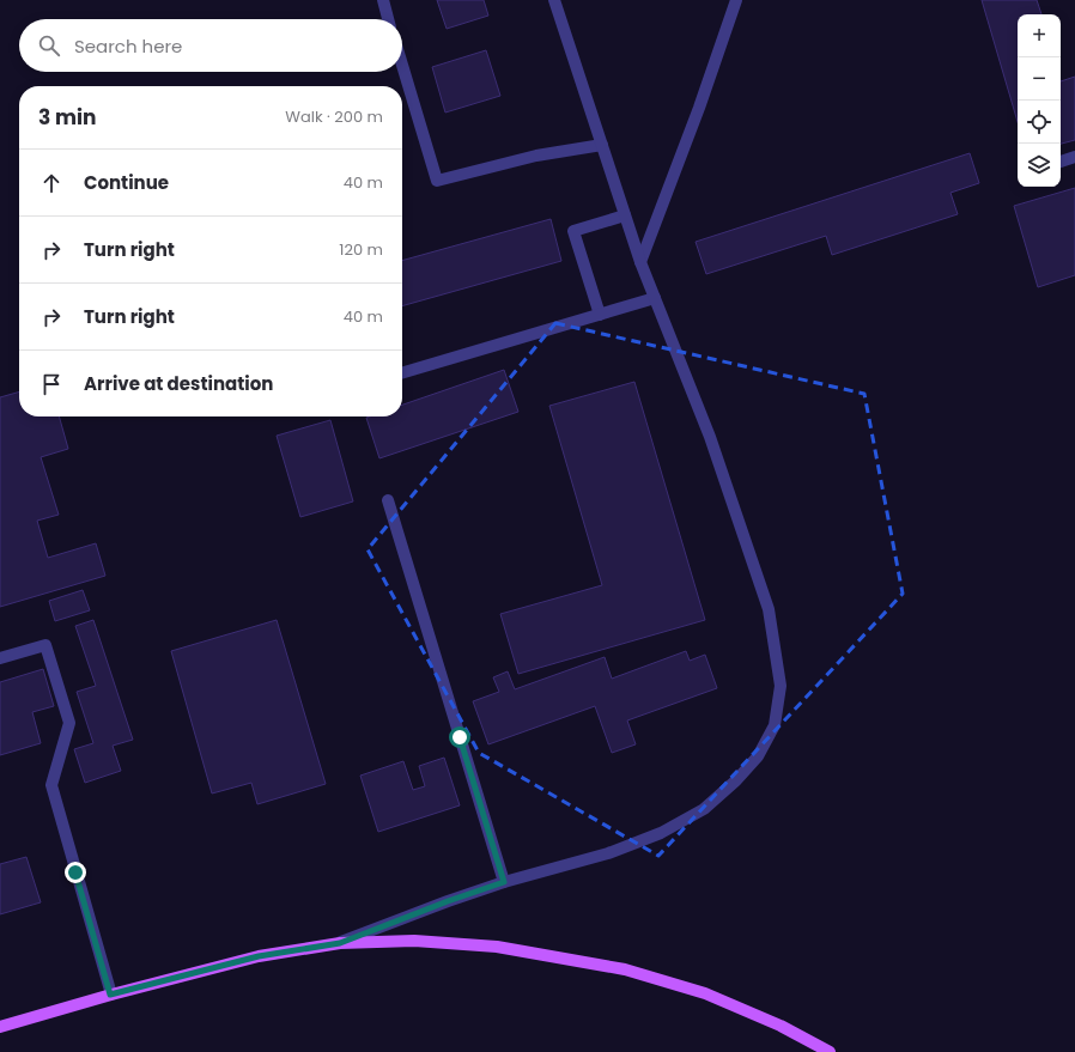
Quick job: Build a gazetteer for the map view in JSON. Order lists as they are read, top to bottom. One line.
{"page":{"map_buttons":["+","−"],"search":"Search here","heading":["3 min","Walk · 200 m"],"list":[["Continue","40 m"],["Turn right","120 m"],["Turn right","40 m"],"Arrive at destination"]}}
